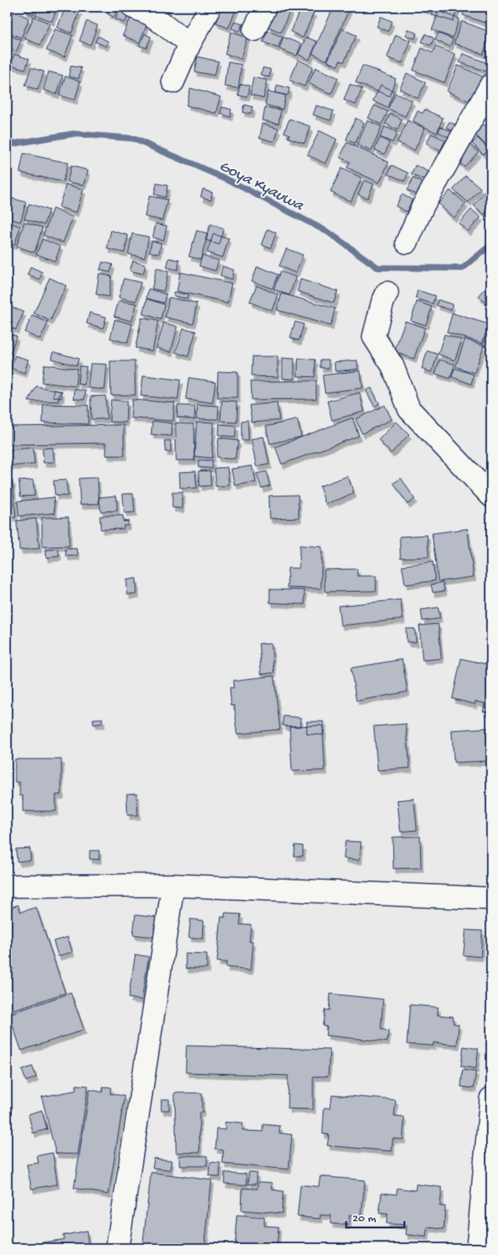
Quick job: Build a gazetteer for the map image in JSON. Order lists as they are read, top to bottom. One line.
{"water":["Goya Kyauwa"],"scale_bar":"20 m"}
